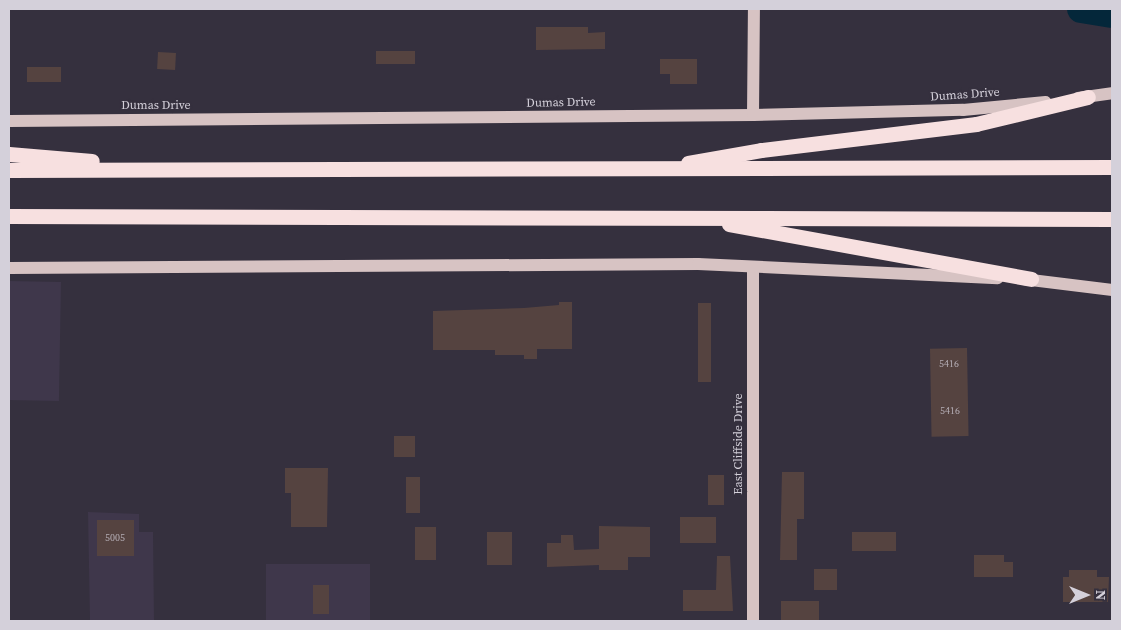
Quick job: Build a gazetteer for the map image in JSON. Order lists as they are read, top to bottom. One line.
{"streets":{"main road":["Dumas Drive","East Cliffside Drive"]},"house_numbers":["5416","5416","5005"],"north":"right"}
